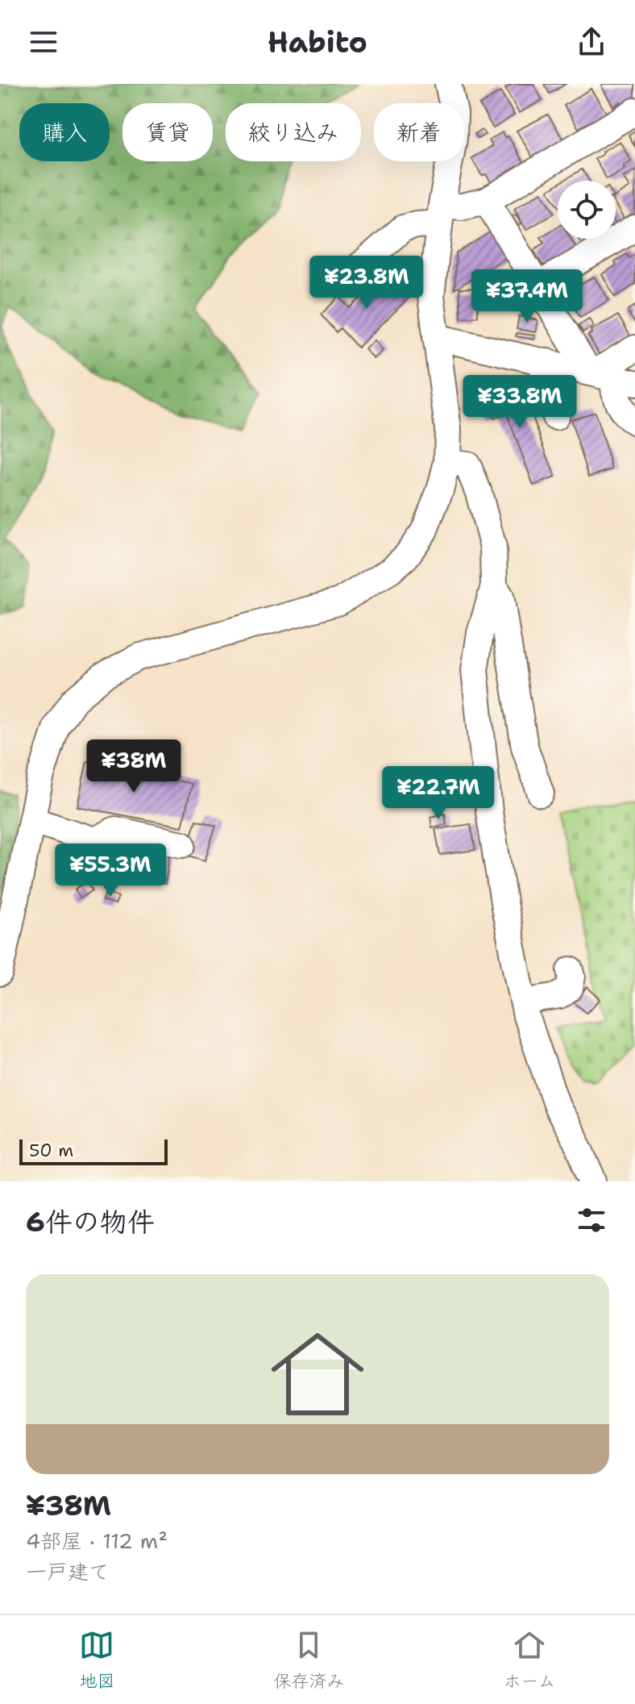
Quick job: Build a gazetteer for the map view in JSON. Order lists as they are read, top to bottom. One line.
{"scale_bar":"50 m","page":{"header":"Habito","chip":["購入","賃貸","絞り込み","新着"],"price":["¥23.8M","¥37.4M","¥33.8M","¥38M","¥22.7M","¥55.3M"],"scale":"50 m","heading":"6件の物件","list":[{"name":"¥38M","note":"4部屋 · 112 m² · 一戸建て"}],"tabs":["地図","保存済み","ホーム"]}}
